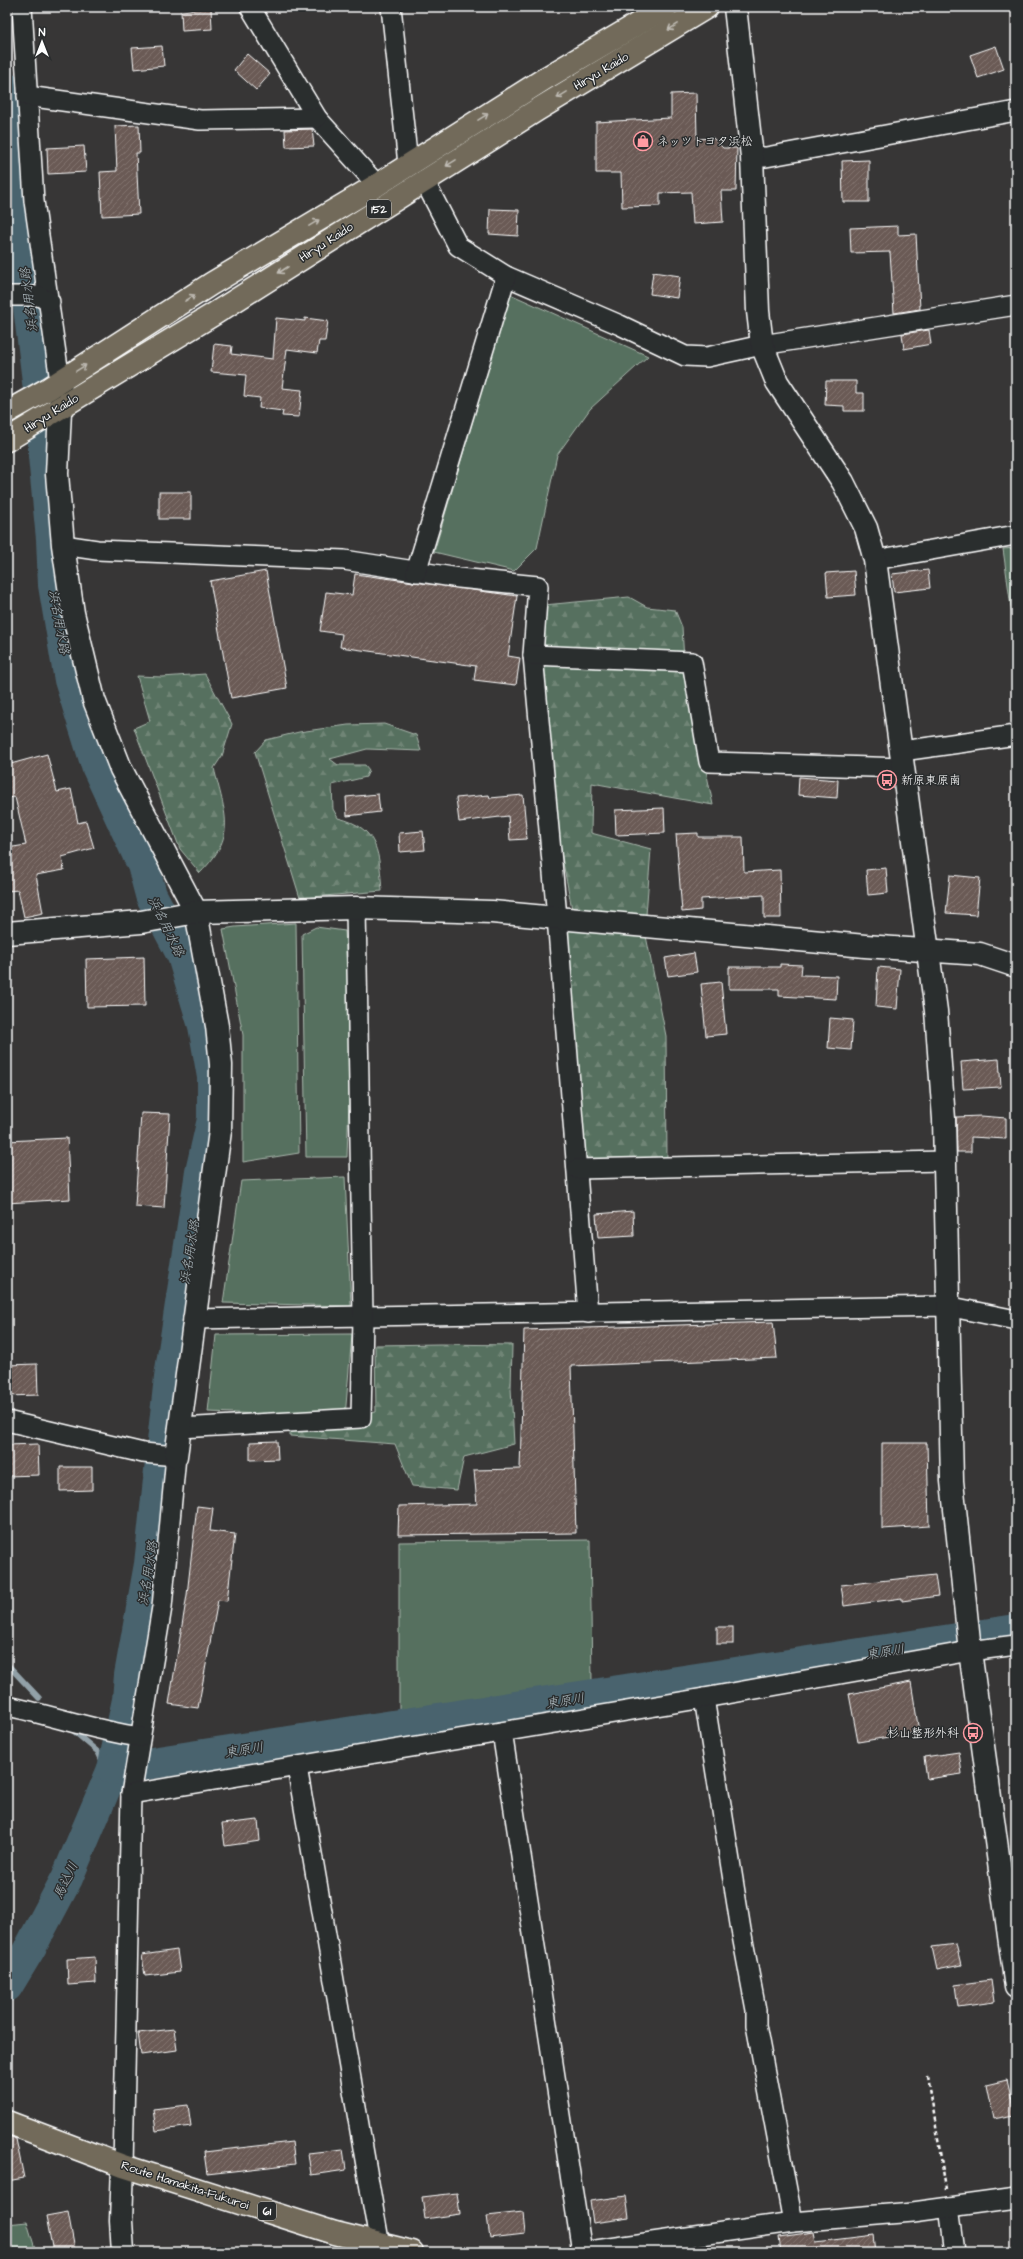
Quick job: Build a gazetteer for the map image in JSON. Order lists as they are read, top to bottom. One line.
{"streets":{"main road":["Hiryu Kaido","152","Route Hamakita-Fukuroi","61"]},"water":["浜名用水路","東原川","馬込川"],"places":{"shop":["ネッツトヨタ浜松"],"bus stop":["新原東原南","杉山整形外科"]},"north":"top"}
